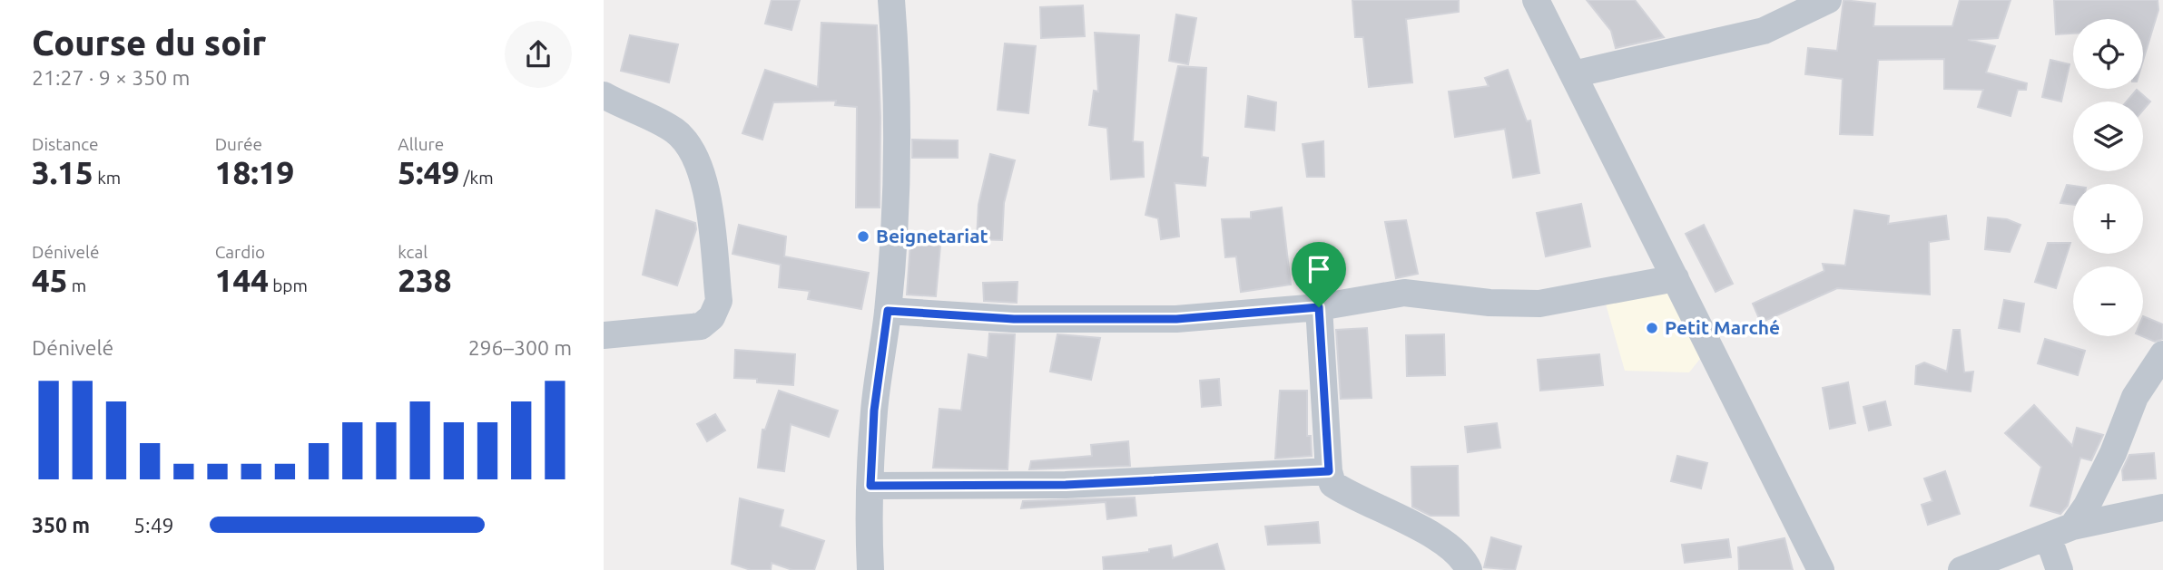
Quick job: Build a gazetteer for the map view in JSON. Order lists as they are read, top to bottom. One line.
{"places":["Beignetariat","Petit Marché"],"page":{"heading":["Course du soir","21:27 · 9 × 350 m"],"map_buttons":["+","−"],"stats":[["Distance","3.15 km"],["Durée","18:19"],["Allure","5:49 /km"],["Dénivelé","45 m"],["Cardio","144 bpm"],["kcal","238"]],"chart":["Dénivelé","296–300 m"],"list":[{"name":"350 m","note":"5:49"}]}}
